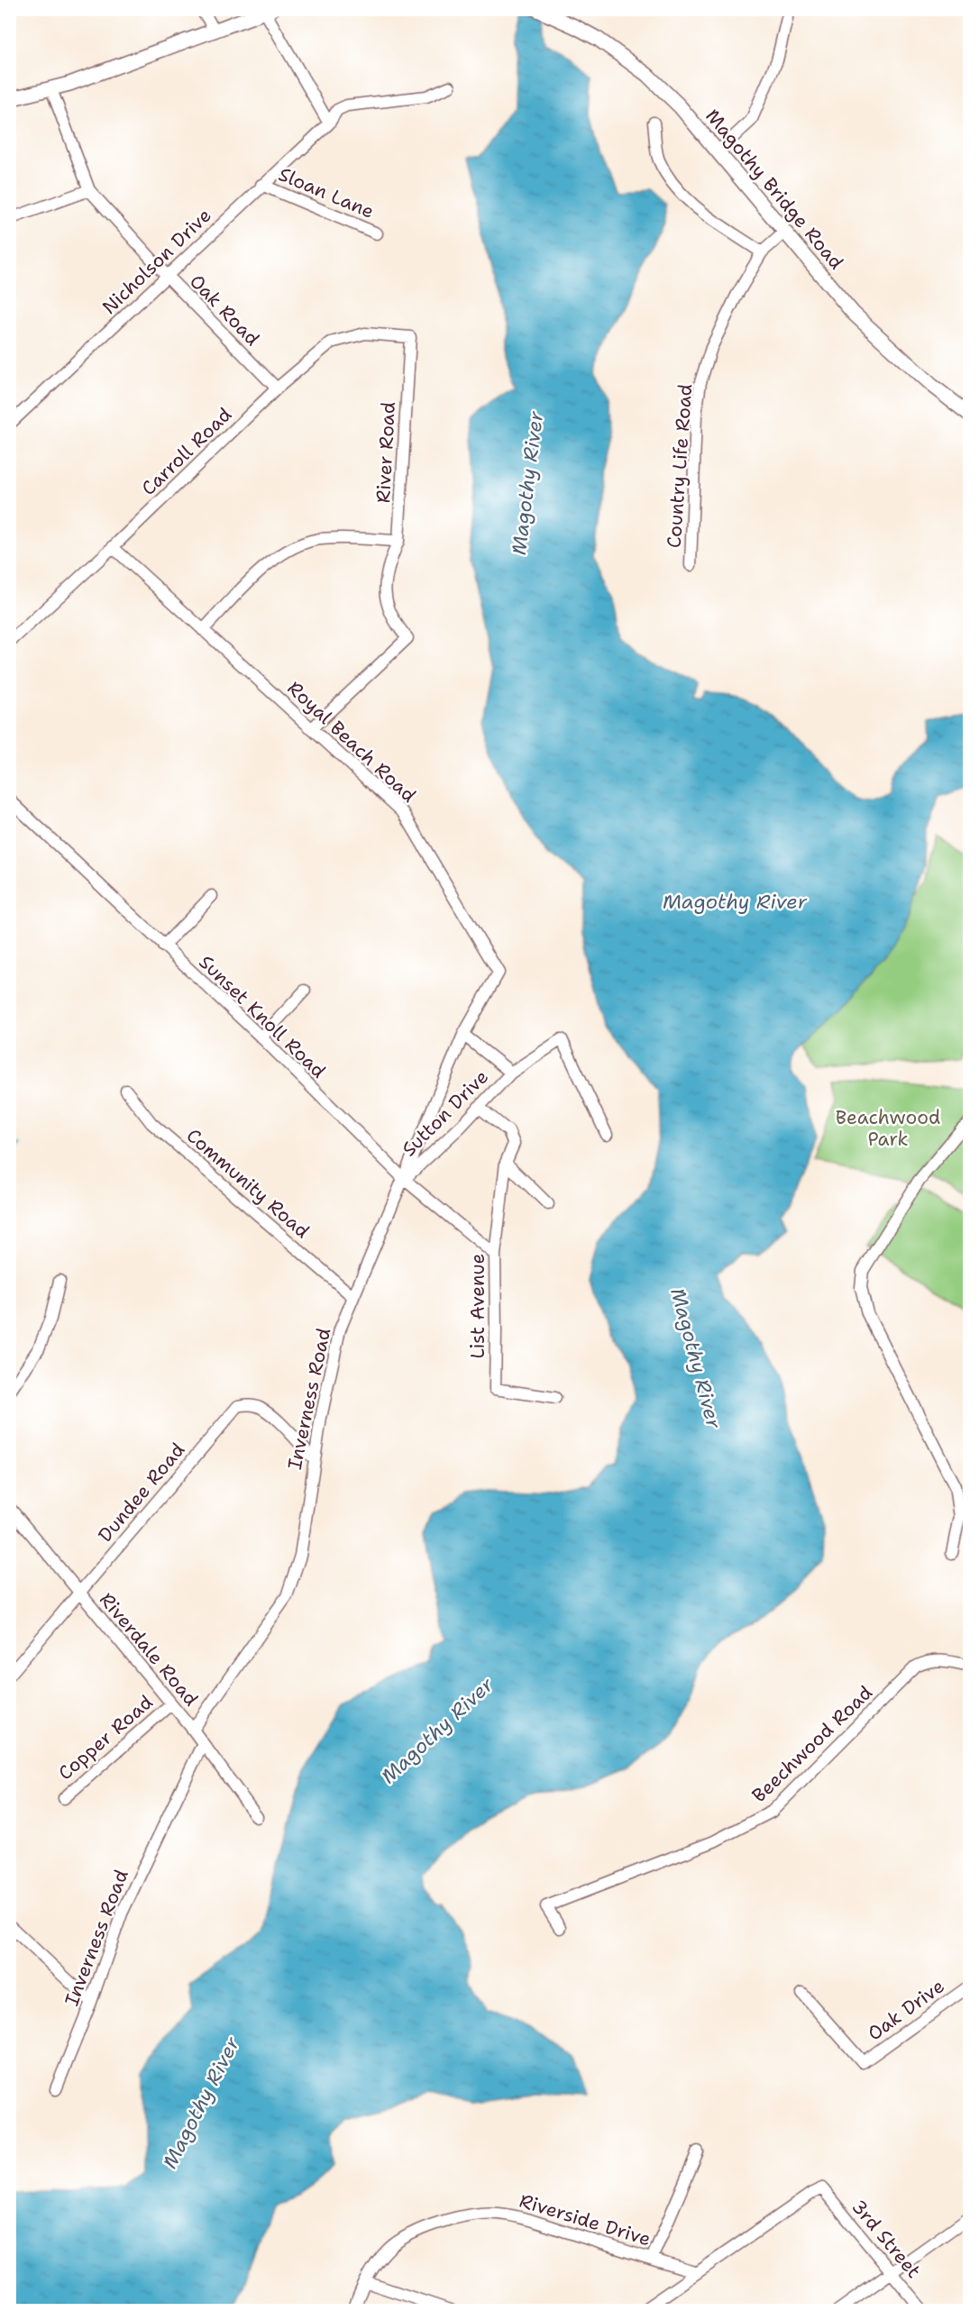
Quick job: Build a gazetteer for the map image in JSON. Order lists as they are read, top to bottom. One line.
{"streets":{"main road":["Magothy Bridge Road"],"street":["Sloan Lane","Nicholson Drive","Oak Road","Carroll Road","River Road","Country Life Road","Royal Beach Road","Sunset Knoll Road","Sutton Drive","Community Road","List Avenue","Inverness Road","Dundee Road","Riverdale Road","Copper Road","Beechwood Road","Oak Drive","Riverside Drive","3rd Street"]},"crossings":[["Magothy Bridge Road","Country Life Road"],["Sloan Lane","Nicholson Drive"],["Nicholson Drive","Oak Road"],["Oak Road","Carroll Road"],["Carroll Road","River Road"],["Carroll Road","Royal Beach Road"],["River Road","Royal Beach Road"],["Royal Beach Road","Inverness Road"],["Sunset Knoll Road","Sutton Drive"],["Sunset Knoll Road","List Avenue"],["Sunset Knoll Road","Inverness Road"],["Sutton Drive","List Avenue"],["Sutton Drive","Inverness Road"],["Community Road","Inverness Road"],["Inverness Road","Dundee Road"],["Inverness Road","Riverdale Road"],["Dundee Road","Riverdale Road"],["Riverdale Road","Copper Road"],["Riverside Drive","3rd Street"]],"water":["Magothy River"],"parks":["Beachwood Park"]}
